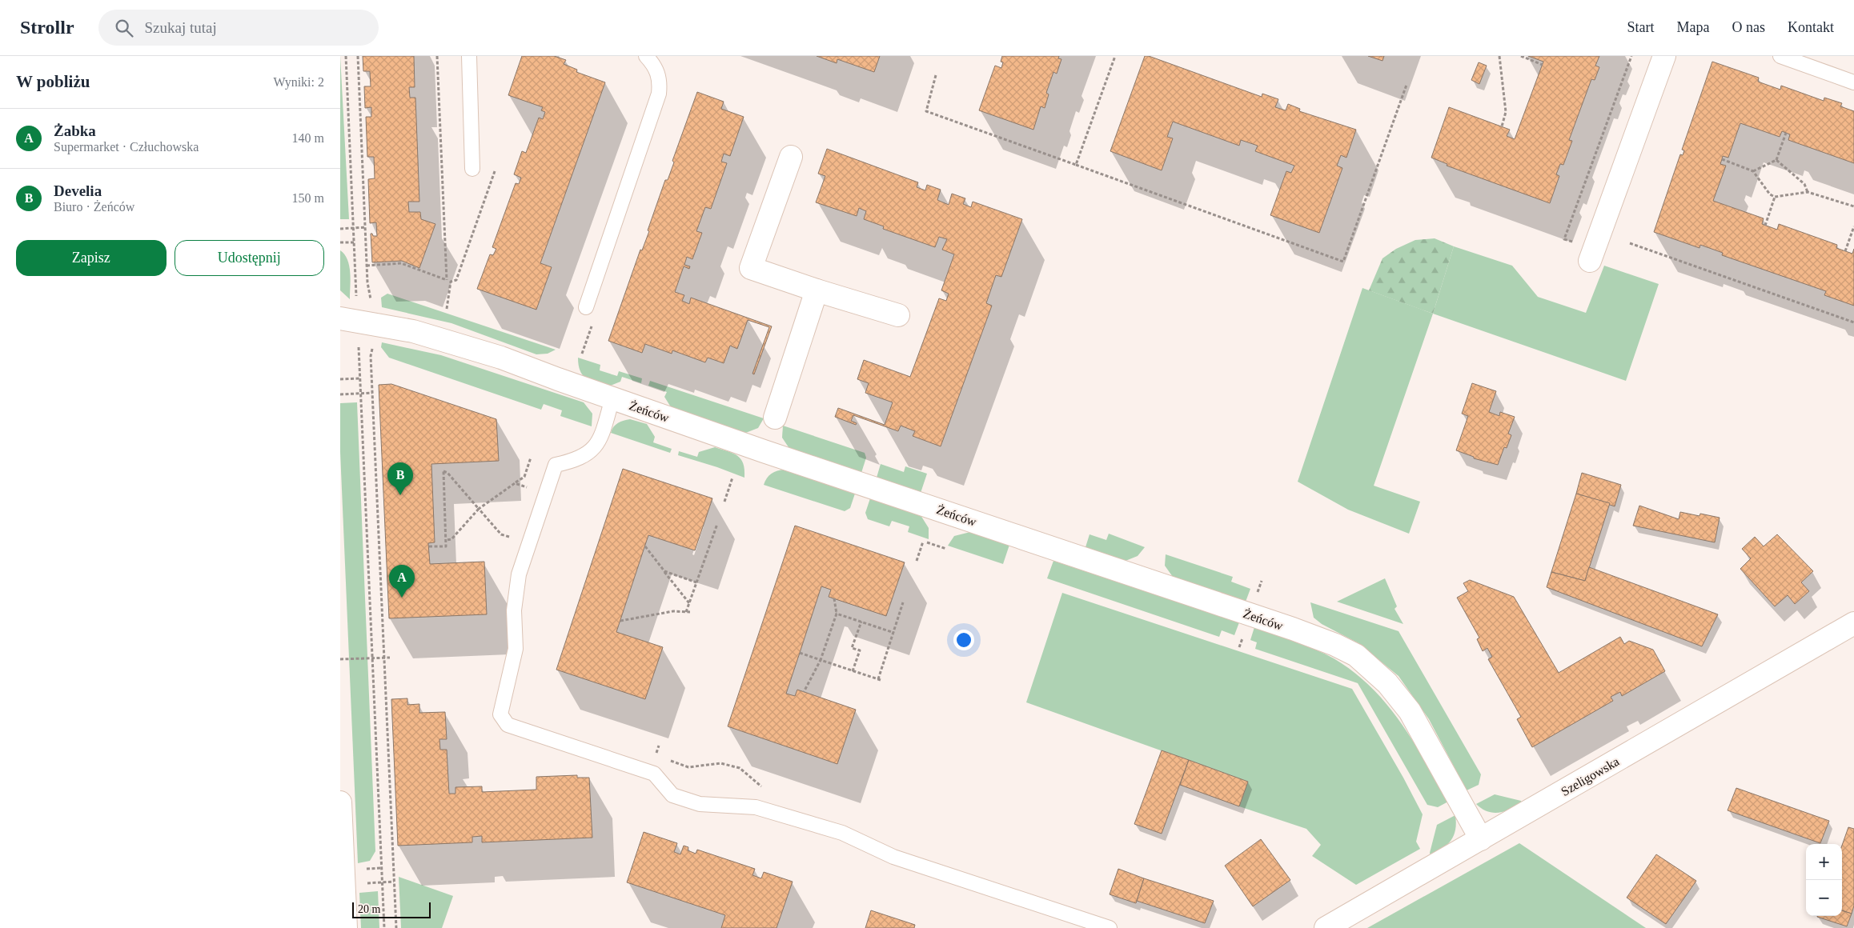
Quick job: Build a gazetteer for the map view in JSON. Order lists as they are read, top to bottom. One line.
{"streets":{"street":["Żeńców","Szeligowska"]},"crossings":[["Żeńców","Szeligowska"]],"scale_bar":"20 m","page":{"header":"Strollr","search":"Szukaj tutaj","nav":["Start","Mapa","O nas","Kontakt"],"heading":["W pobliżu","Wyniki: 2"],"list":[{"mark":"A","name":"Żabka","note":"Supermarket · Człuchowska","value":"140 m"},{"mark":"B","name":"Develia","note":"Biuro · Żeńców","value":"150 m"}],"buttons":["Zapisz","Udostępnij"],"pins":["B","A"],"map_buttons":["+","−"],"scale":"20 m"}}
